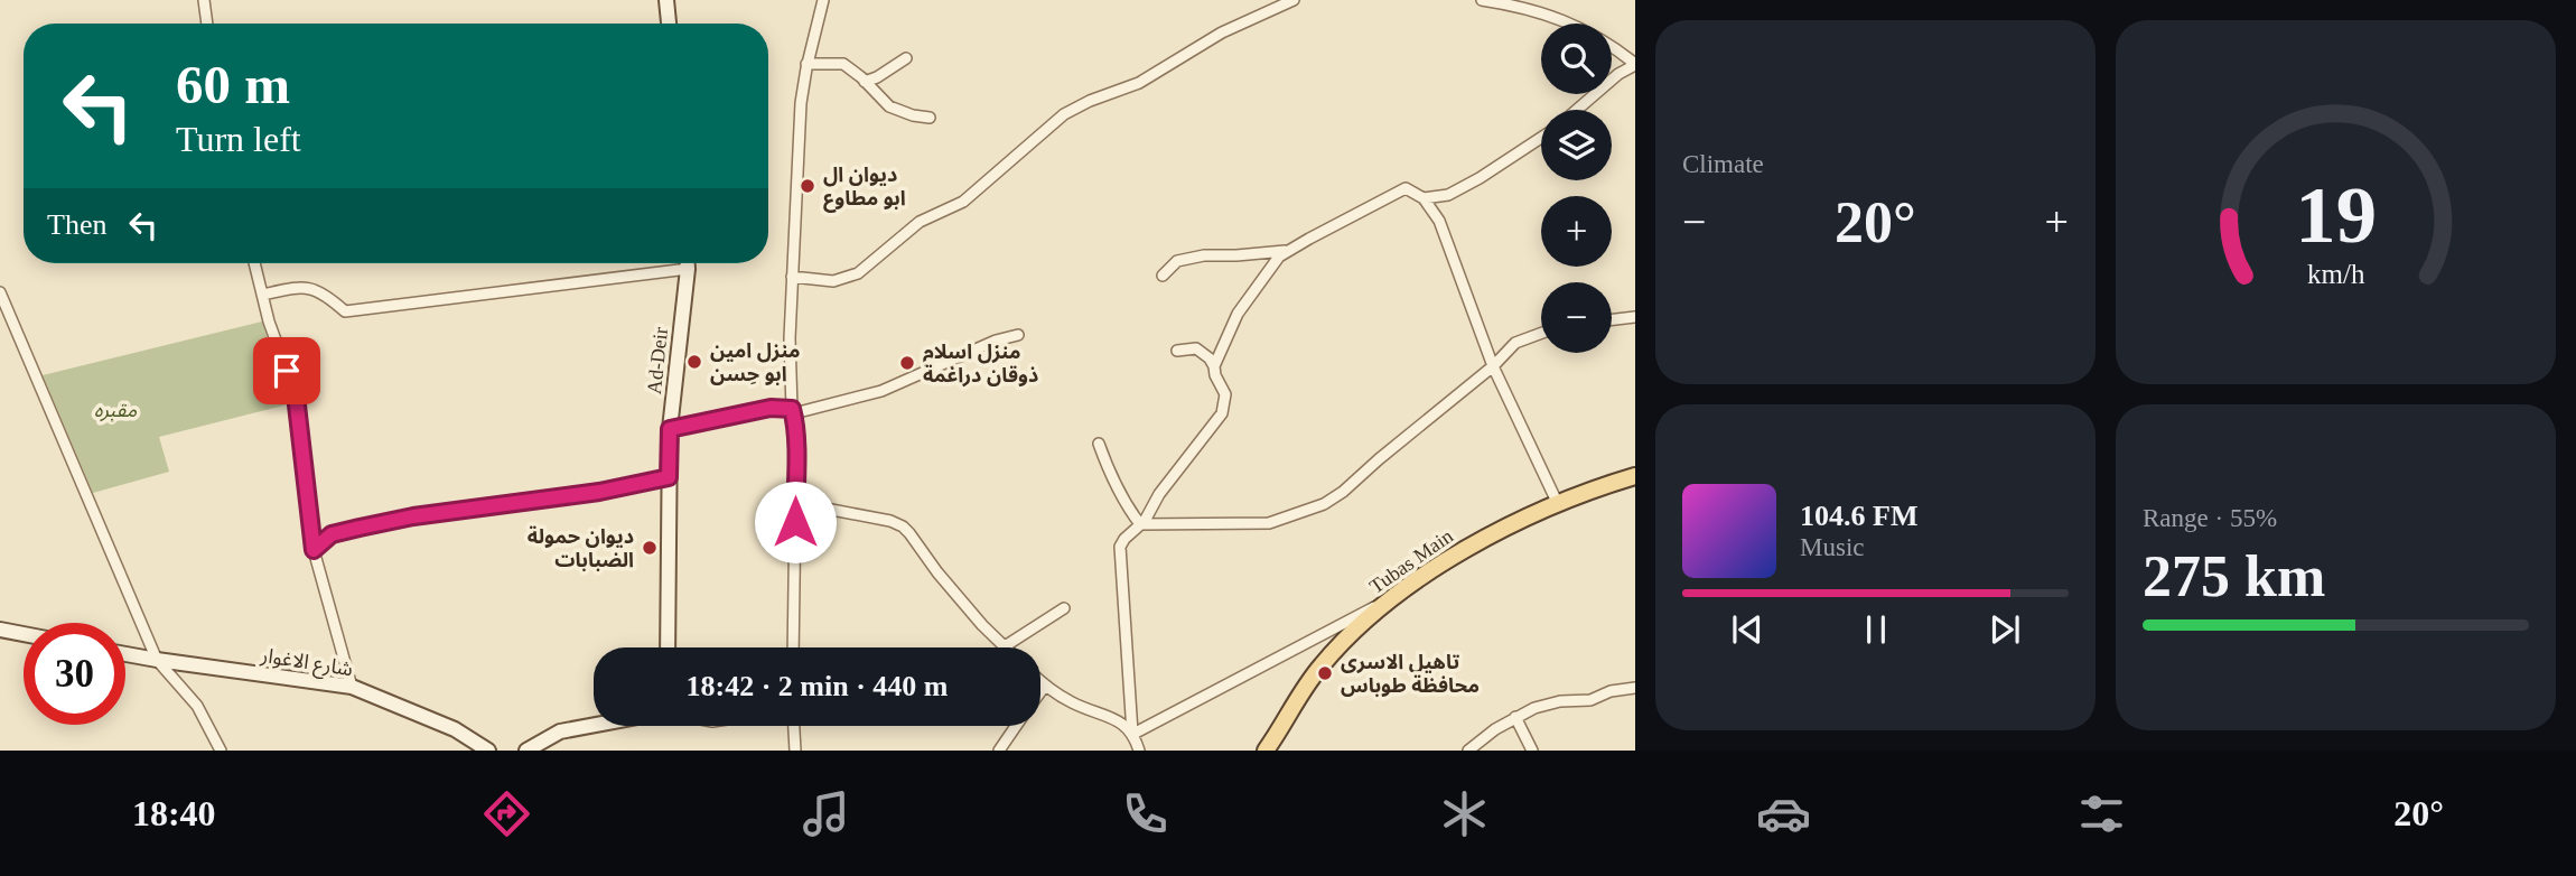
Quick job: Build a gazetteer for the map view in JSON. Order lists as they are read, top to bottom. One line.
{"streets":{"main road":["Tubas Main"],"street":["Ad-Deir","شارع الاغوار"]},"parks":["مقبره"],"places":["ديوان ال ابو مطاوع","منزل امين ابو حِسن","منزل اسلام ذوقان دراغمة","ديوان حمولة الضبابات","تاهيل الاسرى محافظة طوباس"],"page":{"tile":["Climate",["Range · 55%","275 km"]],"map_buttons":["+","−"],"turn":["60 m","Turn left"],"then":"Then","heat":["−","20°","+"],"song":["104.6 FM","Music"],"limit":"30","trip":"18:42 · 2 min · 440 m","tabs":["18:40","20°"],"gauge":["19","km/h"]}}
